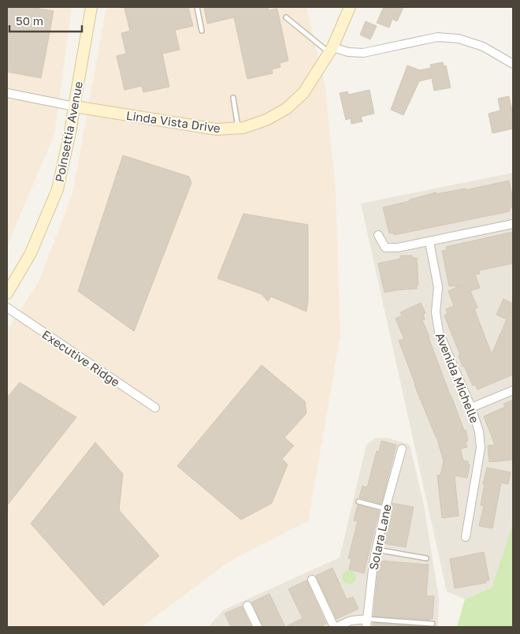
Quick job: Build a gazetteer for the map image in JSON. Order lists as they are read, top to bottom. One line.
{"streets":{"street":["Linda Vista Drive","Poinsettia Avenue","Executive Ridge","Avenida Michelle","Solara Lane"]},"crossings":[["Linda Vista Drive","Poinsettia Avenue"]],"scale_bar":"50 m"}
